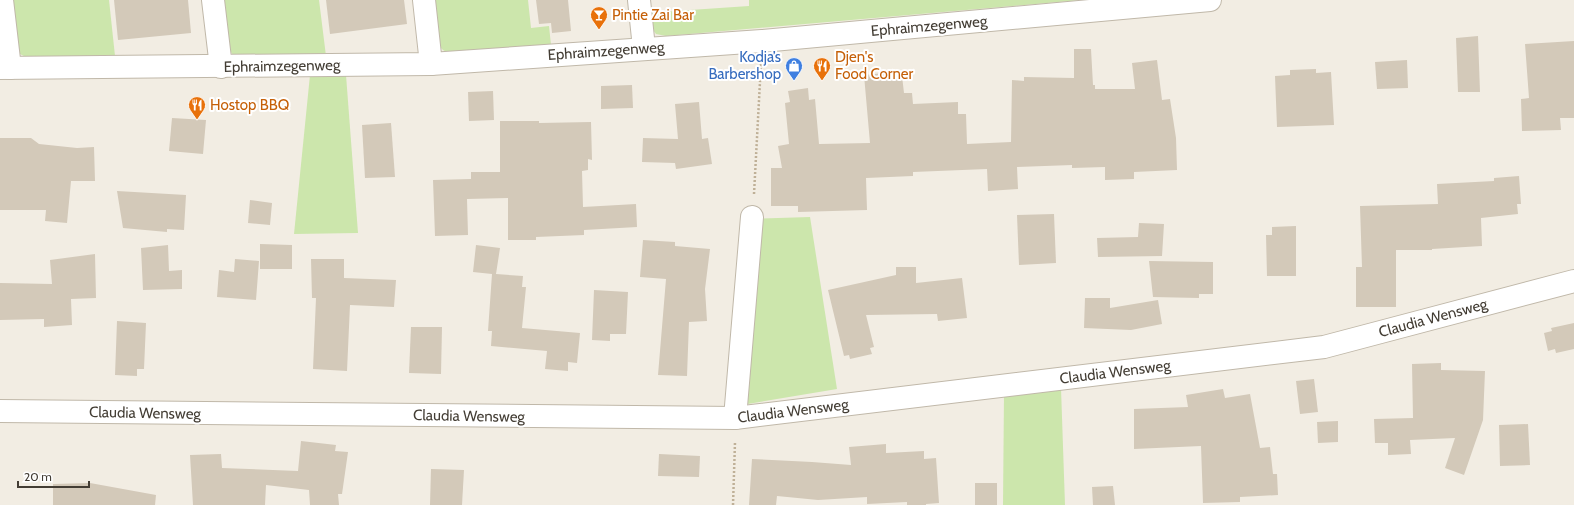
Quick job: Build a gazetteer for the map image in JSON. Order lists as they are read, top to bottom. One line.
{"streets":{"street":["Ephraimzegenweg","Claudia Wensweg"]},"places":{"bar":["Pintie Zai Bar"],"shop":["Kodja’s Barbershop"],"restaurant":["Djen's Food Corner","Hostop BBQ"]},"scale_bar":"20 m"}
